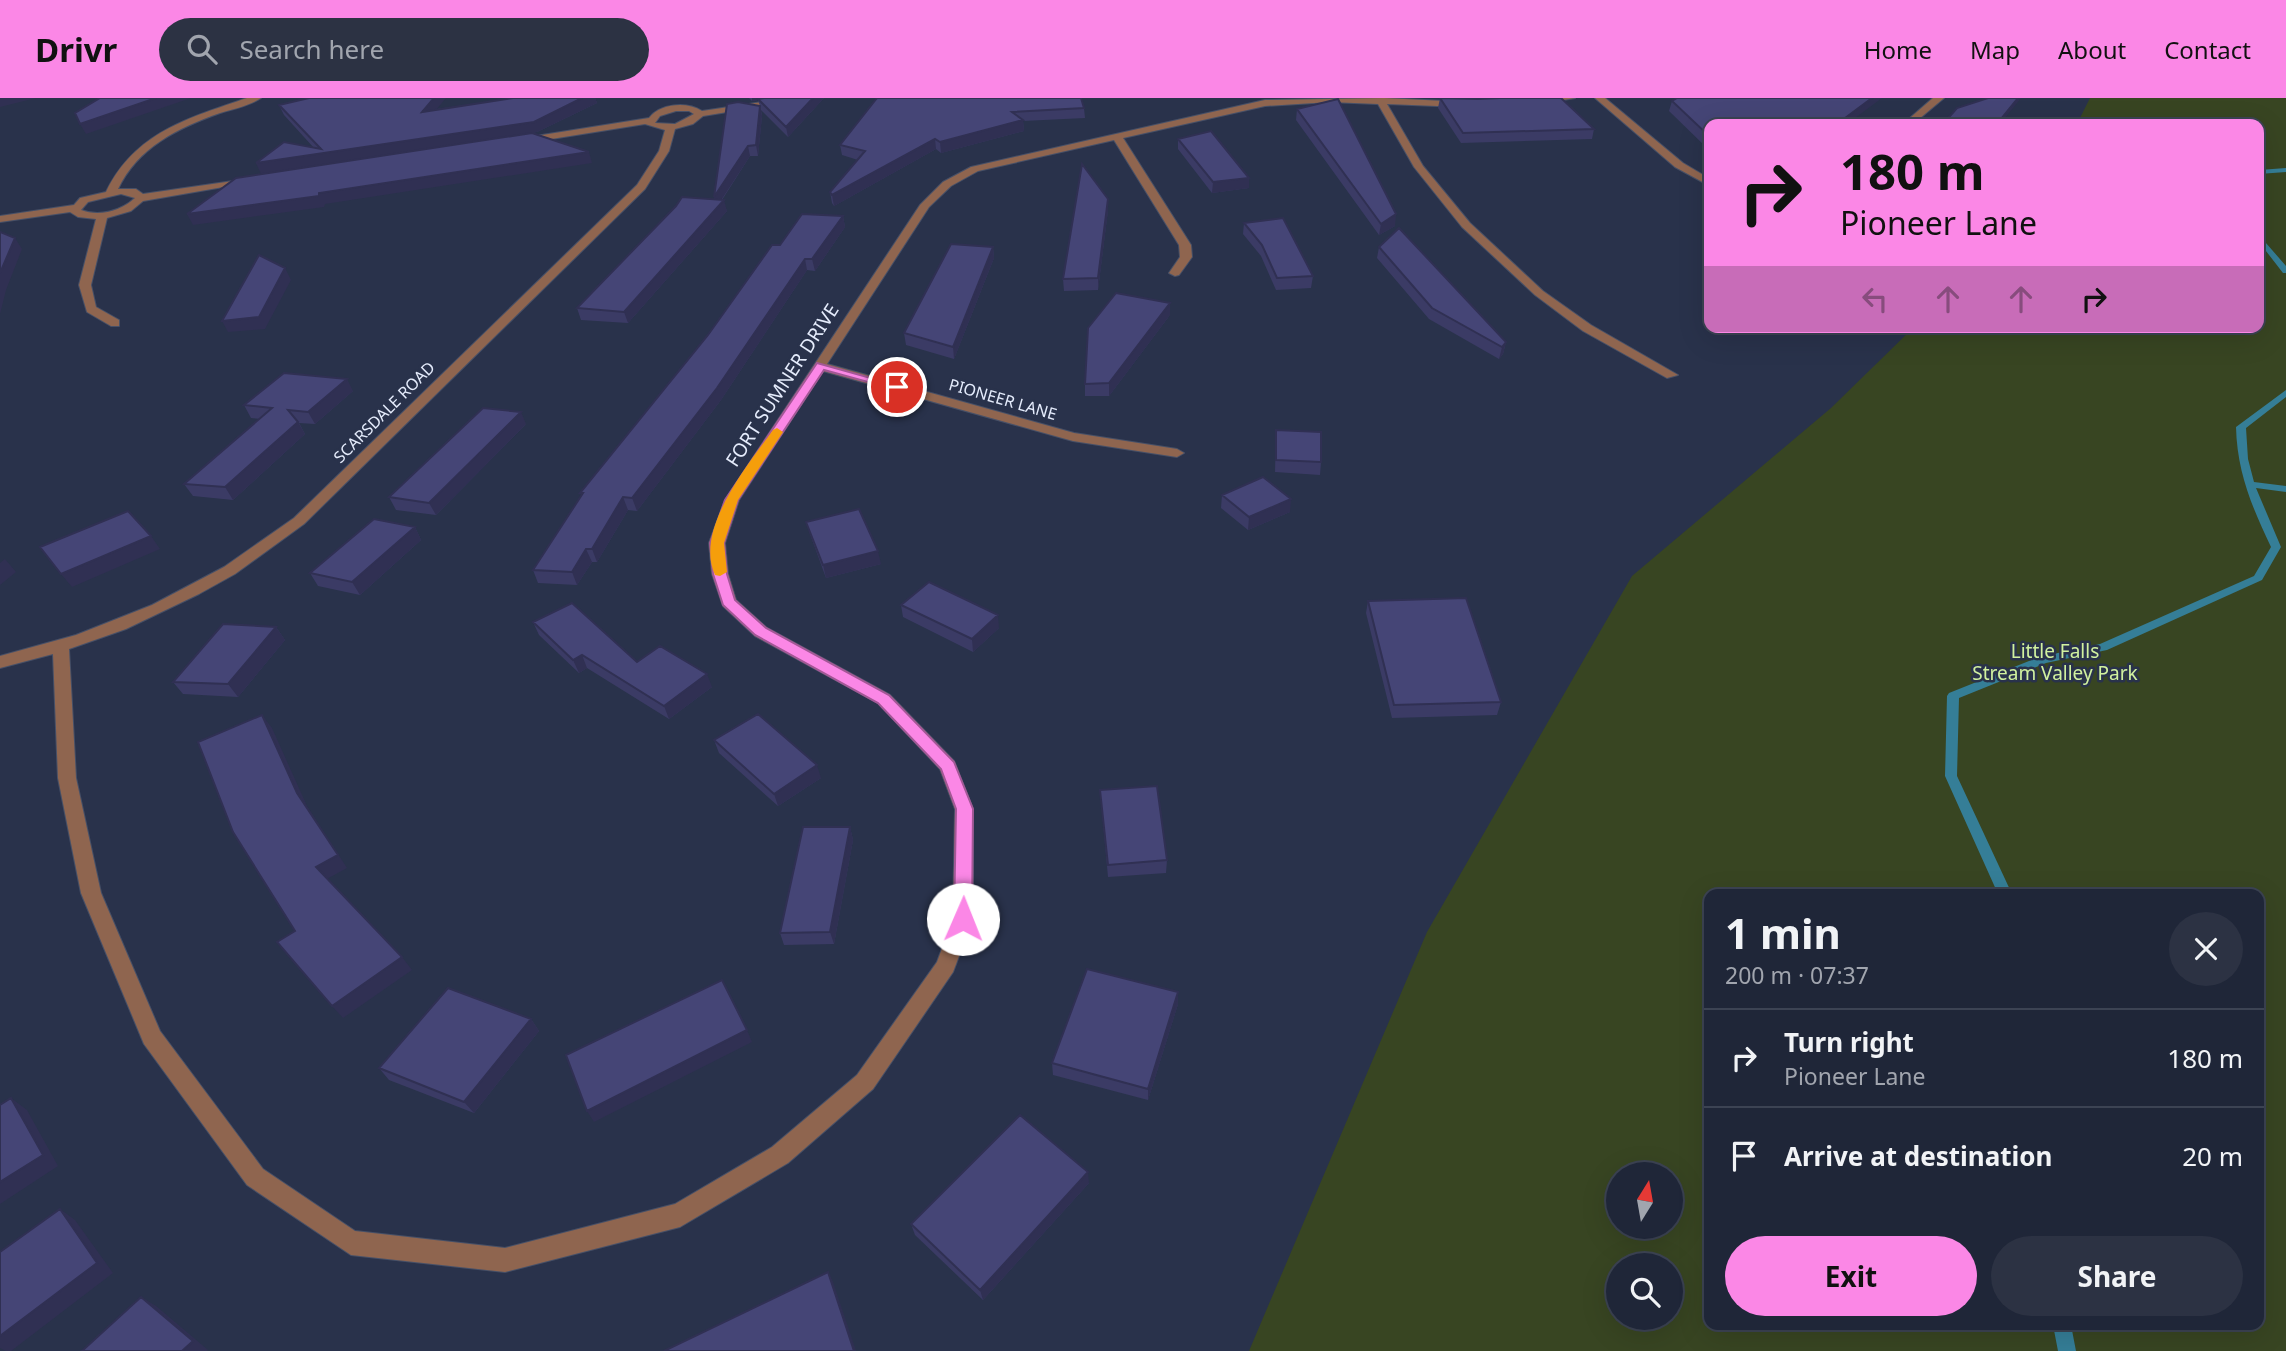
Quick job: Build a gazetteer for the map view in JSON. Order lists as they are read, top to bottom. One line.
{"streets":{"street":["FORT SUMNER DRIVE","PIONEER LANE","SCARSDALE ROAD"]},"crossings":[["FORT SUMNER DRIVE","PIONEER LANE"],["FORT SUMNER DRIVE","SCARSDALE ROAD"]],"parks":["Little Falls Stream Valley Park"],"north":"top","page":{"header":"Drivr","search":"Search here","nav":["Home","Map","About","Contact"],"turn":["180 m","Pioneer Lane"],"heading":["1 min","200 m · 07:37"],"list":[{"name":"Turn right","note":"Pioneer Lane","value":"180 m"},{"name":"Arrive at destination","value":"20 m"}],"buttons":["Exit","Share"]}}
